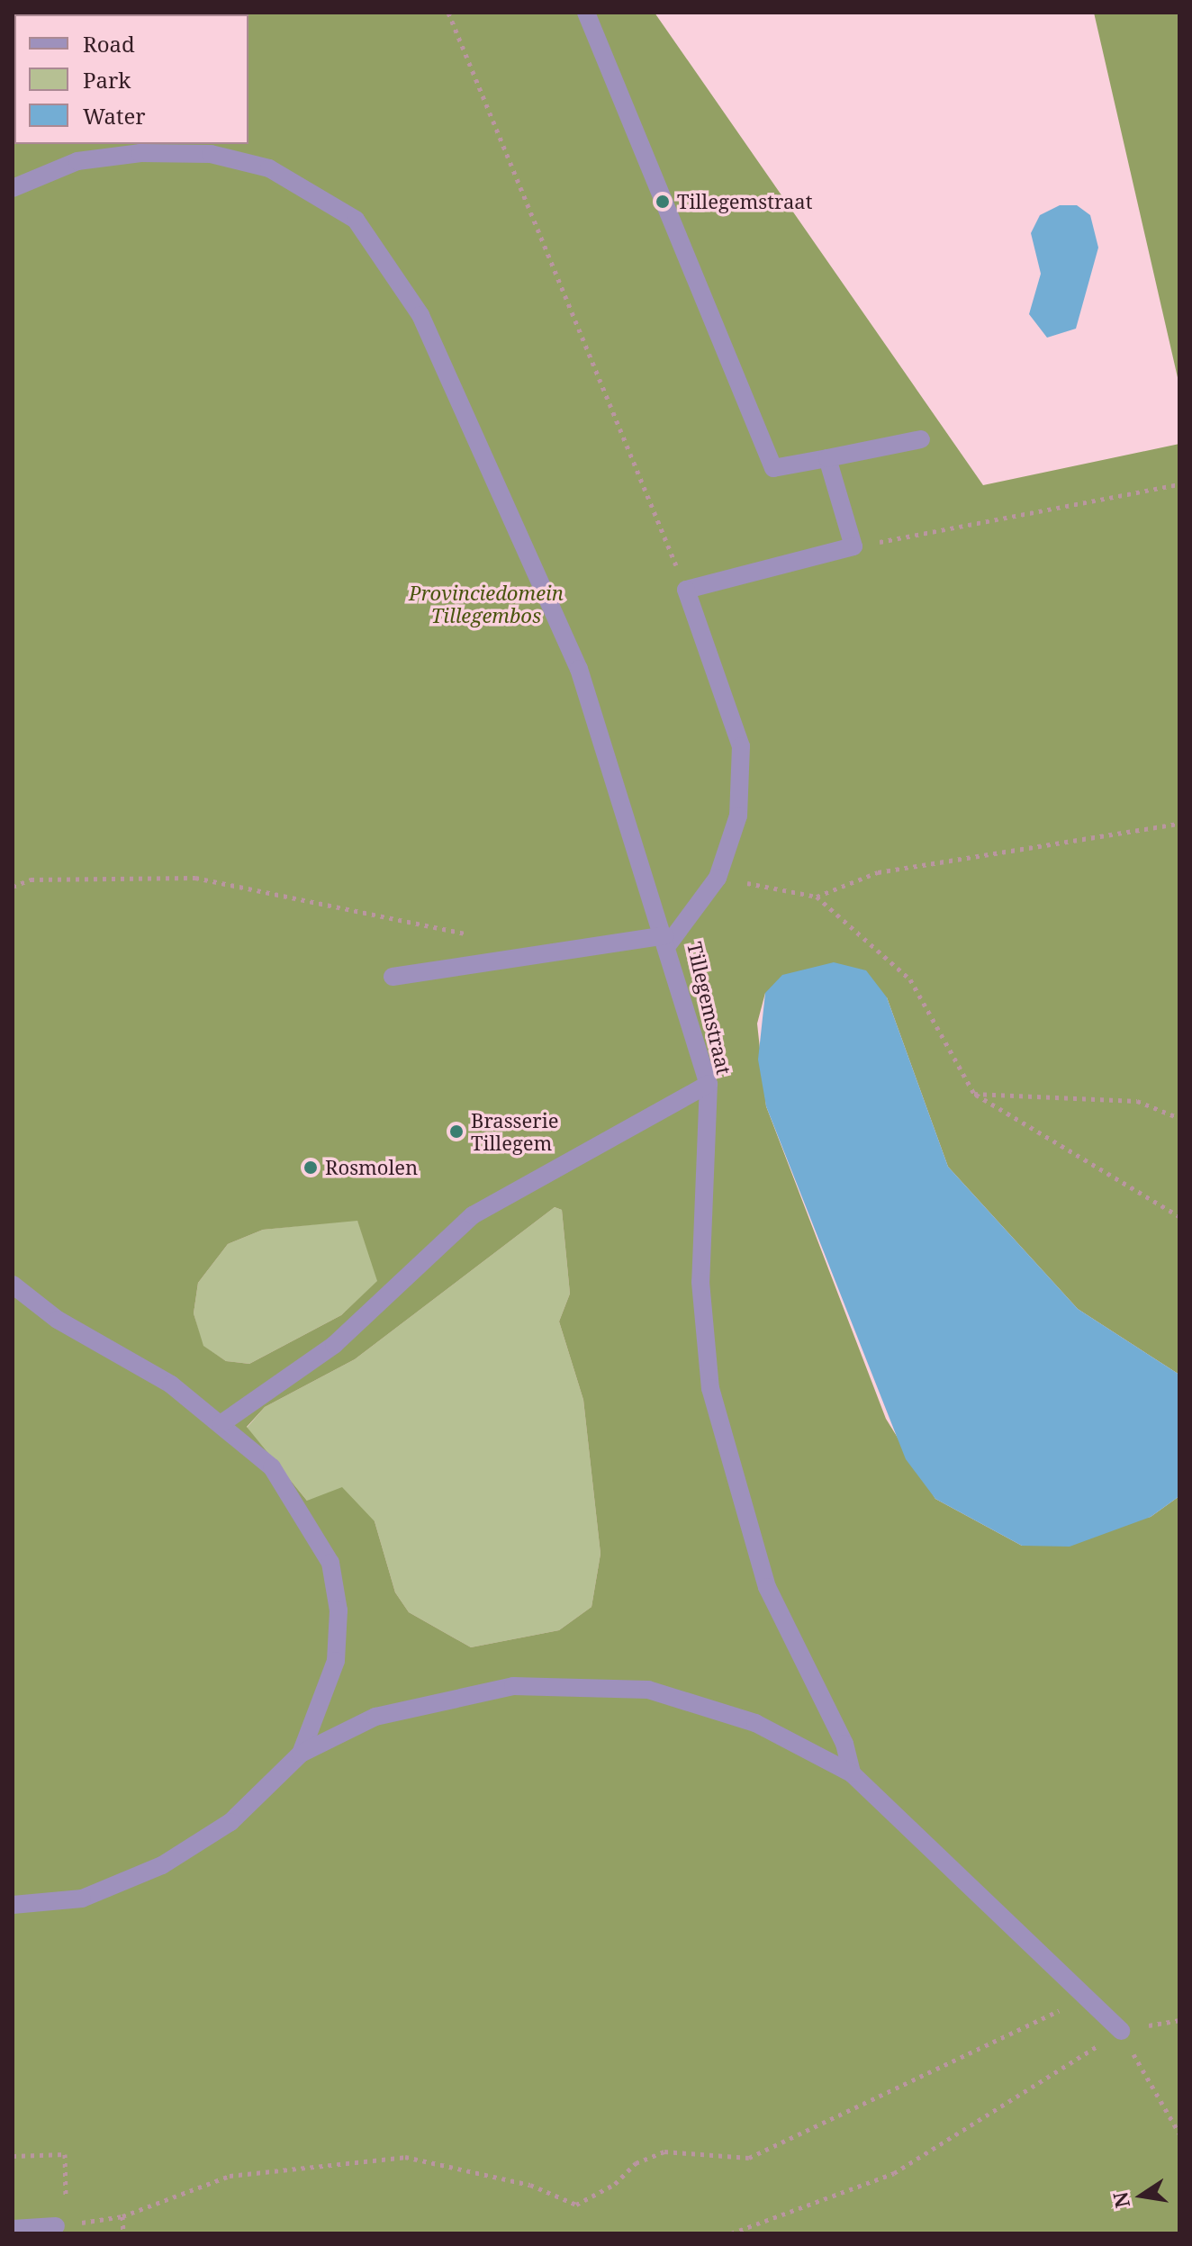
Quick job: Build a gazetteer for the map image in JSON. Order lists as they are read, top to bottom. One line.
{"streets":{"street":["Tillegemstraat"]},"parks":["Provinciedomein Tillegembos"],"places":["Tillegemstraat","Brasserie Tillegem","Rosmolen"],"legend":["Road","Park","Water"],"north":"left"}
